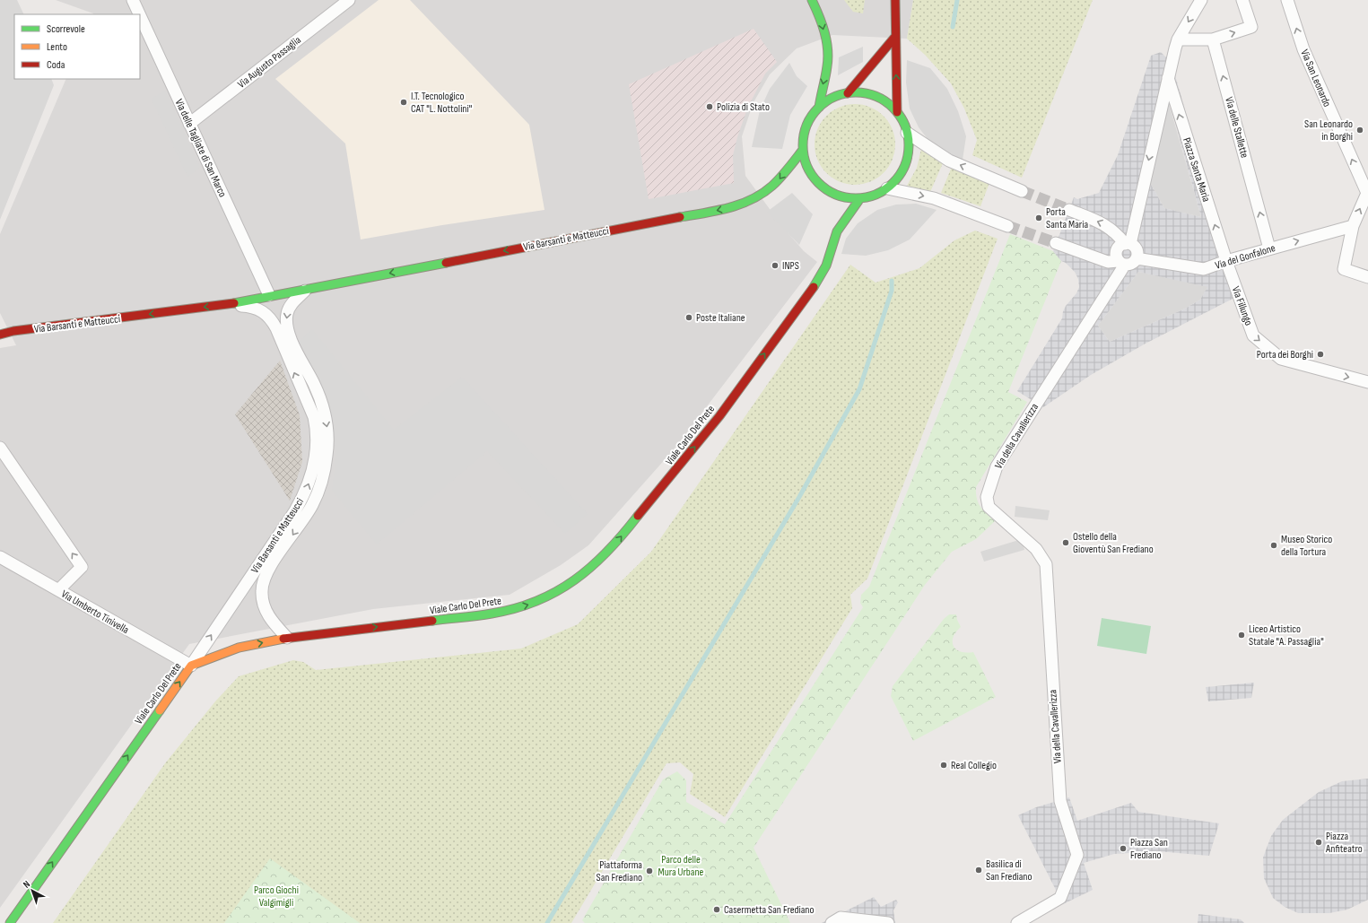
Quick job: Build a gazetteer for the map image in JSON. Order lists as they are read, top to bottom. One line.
{"streets":{"main road":["Via Barsanti e Matteucci","Viale Carlo Del Prete"],"street":["Via Augusto Passaglia","Via San Leonardo","Via delle Stallette","Via delle Tagliate di San Marco","Piazza Santa Maria","Via del Gonfalone","Via Fillungo","Via della Cavallerizza","Via Umberto Tinivella"]},"crossings":[["Via Augusto Passaglia","Via delle Tagliate di San Marco"],["Via delle Stallette","Via del Gonfalone"],["Via delle Tagliate di San Marco","Via Barsanti e Matteucci"],["Piazza Santa Maria","Via del Gonfalone"],["Piazza Santa Maria","Via Fillungo"],["Via Barsanti e Matteucci","Viale Carlo Del Prete"],["Via Barsanti e Matteucci","Via Umberto Tinivella"],["Via del Gonfalone","Via Fillungo"],["Via del Gonfalone","Via della Cavallerizza"],["Viale Carlo Del Prete","Via Umberto Tinivella"]],"one_way":["Via San Leonardo","Via delle Stallette","Piazza Santa Maria","Via del Gonfalone","Via Fillungo","Viale Carlo Del Prete"],"parks":["Parco delle Mura Urbane","Parco Giochi Valgimigli"],"places":["I.T. Tecnologico CAT \"L. Nottolini\"","Polizia di Stato","San Leonardo in Borghi","Porta Santa Maria","INPS","Poste Italiane","Porta dei Borghi","Ostello della Gioventù San Frediano","Museo Storico della Tortura","Liceo Artistico Statale \"A. Passaglia\"","Real Collegio","Piazza Anfiteatro","Piazza San Frediano","Basilica di San Frediano","Piattaforma San Frediano","Casermetta San Frediano"],"legend":["Scorrevole","Lento","Coda"],"north":"top left"}
